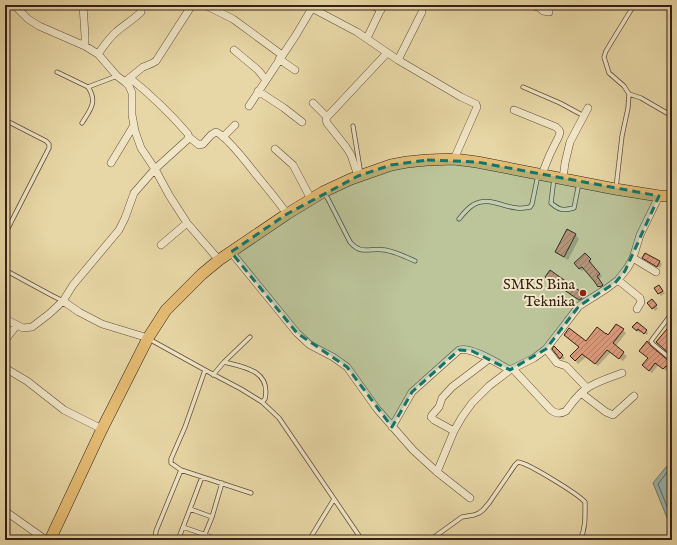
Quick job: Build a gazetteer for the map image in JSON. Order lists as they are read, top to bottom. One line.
{"places":["SMKS Bina Teknika"]}
